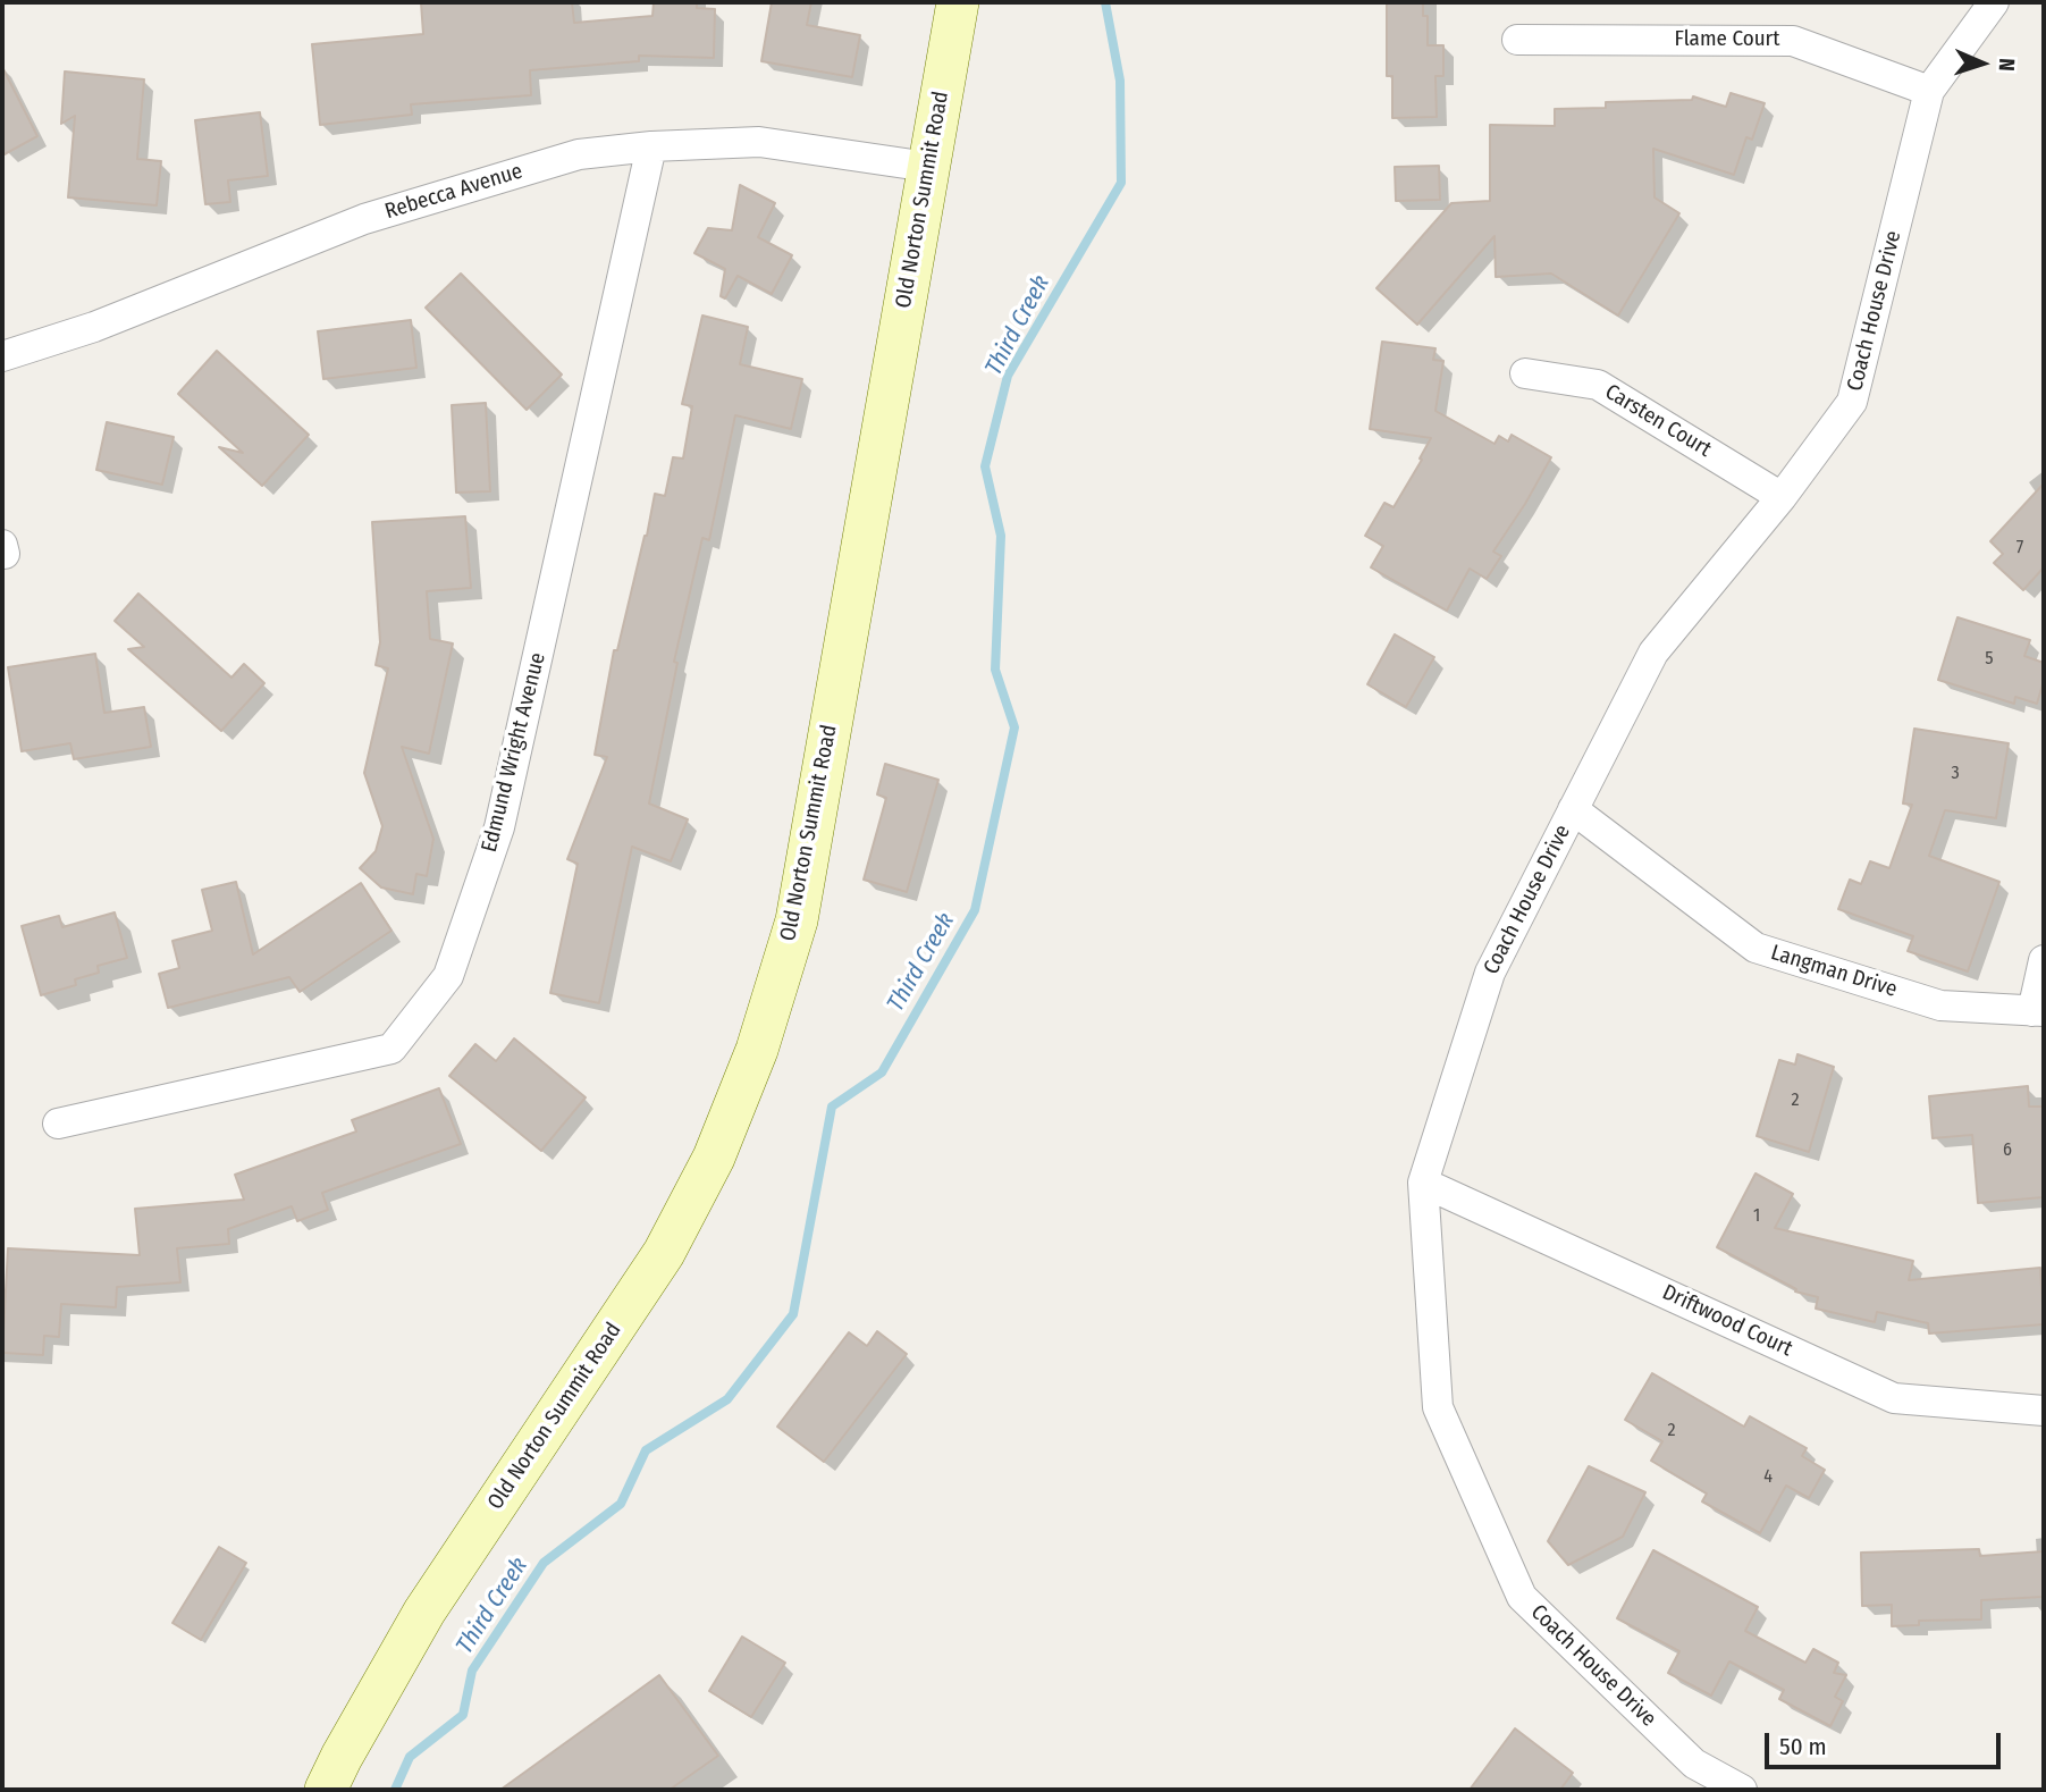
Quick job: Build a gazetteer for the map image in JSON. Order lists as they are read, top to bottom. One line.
{"streets":{"main road":["Old Norton Summit Road"],"street":["Flame Court","Rebecca Avenue","Coach House Drive","Carsten Court","Edmund Wright Avenue","Langman Drive","Driftwood Court"]},"crossings":[["Flame Court","Coach House Drive"],["Rebecca Avenue","Old Norton Summit Road"],["Rebecca Avenue","Edmund Wright Avenue"],["Coach House Drive","Carsten Court"],["Coach House Drive","Langman Drive"],["Coach House Drive","Driftwood Court"]],"water":["Third Creek"],"house_numbers":["7","5","3","2","6","1","2","4"],"scale_bar":"50 m","north":"right"}
